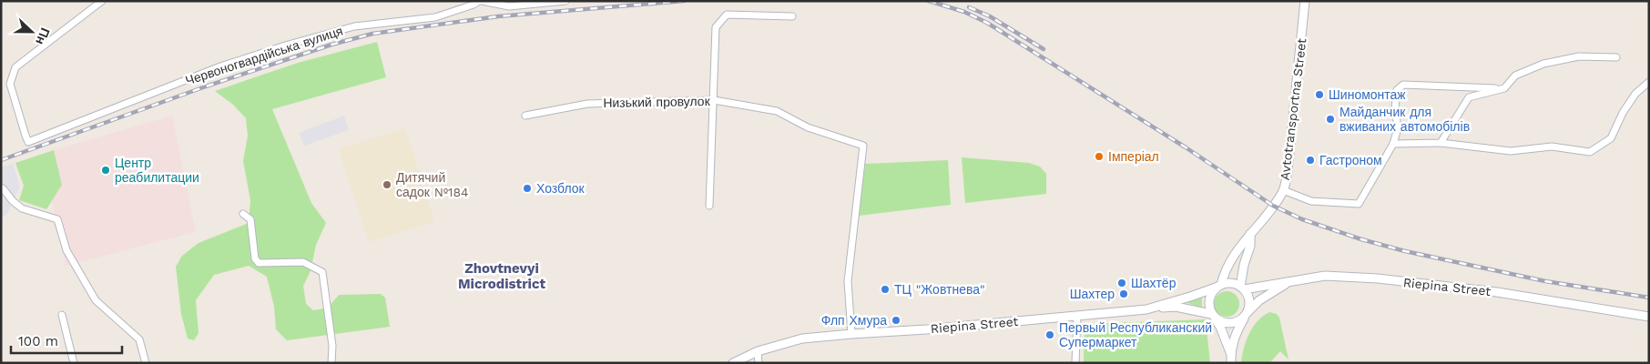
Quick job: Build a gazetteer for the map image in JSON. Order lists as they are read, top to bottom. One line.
{"streets":{"street":["Червоногвардійська вулиця","Низький провулок","Avtotransportna Street","Riepina Street"]},"crossings":[["Низький провулок","Riepina Street"],["Avtotransportna Street","Riepina Street"]],"districts":["Zhovtnevyi Microdistrict"],"places":["Шиномонтаж","Майданчик для вживаних автомобілів","Імперіал","Гастроном","Центр реабилитации","Дитячий садок №184","Хозблок","Шахтёр","ТЦ \"Жовтнева\"","Шахтер","Флп Хмура","Первый Республиканский Супермаркет"],"scale_bar":"100 m","north":"right"}
